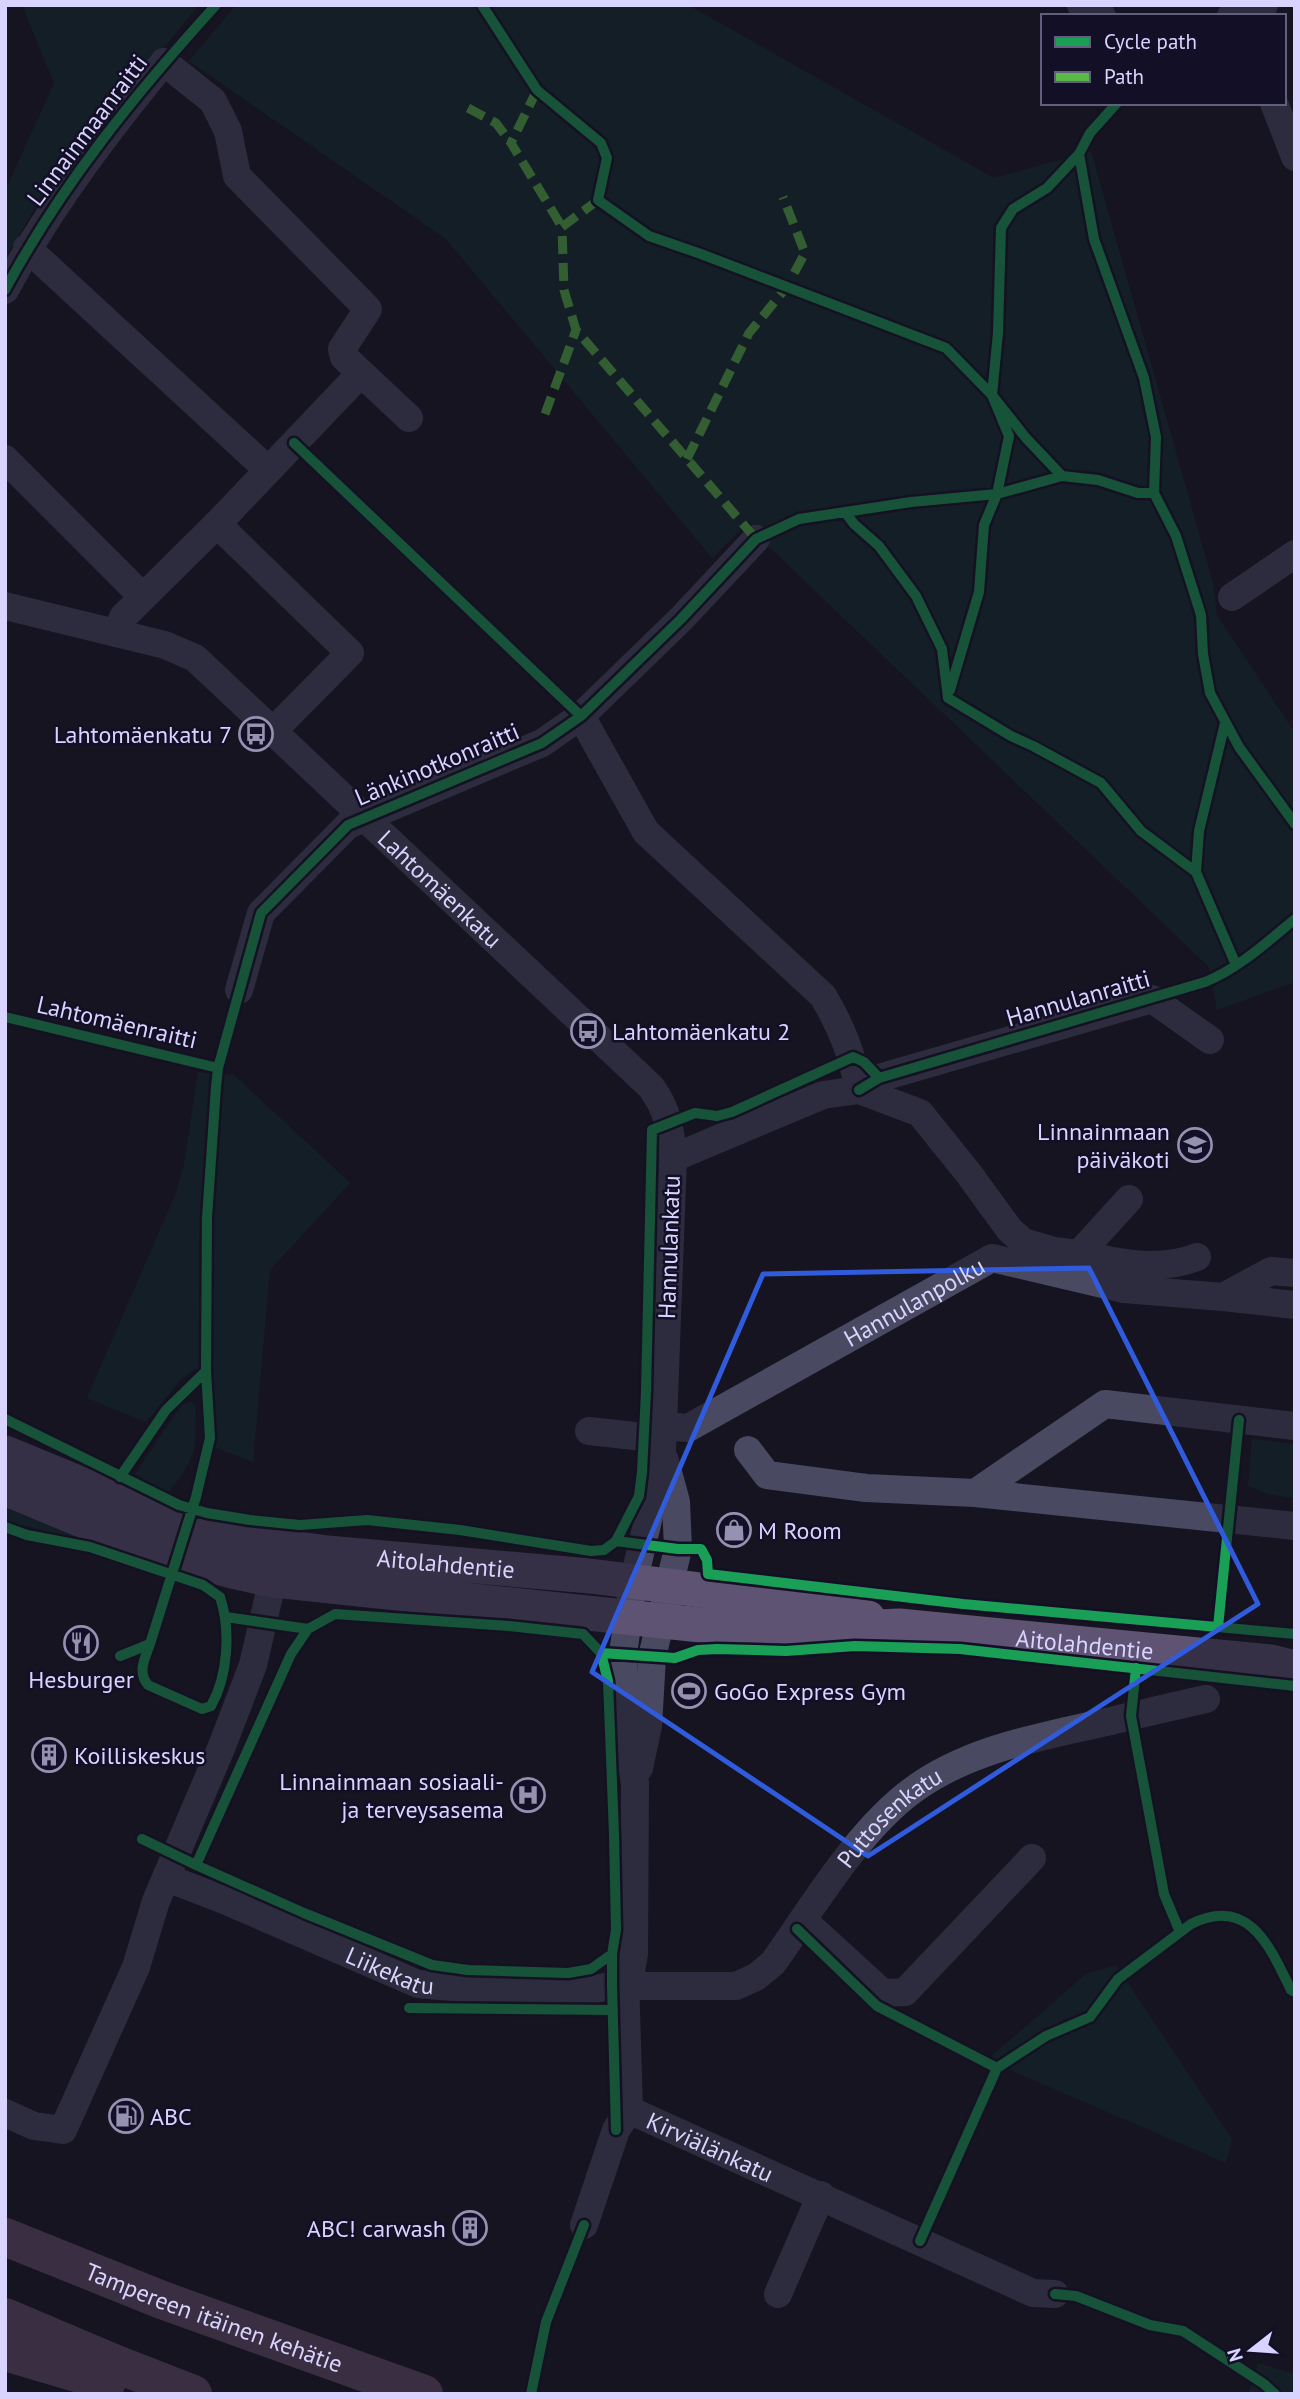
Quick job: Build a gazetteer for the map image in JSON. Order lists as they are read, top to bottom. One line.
{"streets":{"highway":["Tampereen itäinen kehätie"],"main road":["Aitolahdentie"],"street":["Linnainmaanraitti","Länkinotkonraitti","Lahtomäenkatu","Hannulanraitti","Hannulankatu","Hannulanpolku","Puttosenkatu","Liikekatu","Kirviälänkatu"],"cycle path":["Lahtomäenraitti"]},"crossings":[["Länkinotkonraitti","Lahtomäenkatu"],["Lahtomäenkatu","Hannulankatu"],["Hannulanraitti","Hannulankatu"],["Hannulankatu","Hannulanpolku"],["Hannulankatu","Aitolahdentie"],["Hannulankatu","Kirviälänkatu"],["Aitolahdentie","Kirviälänkatu"],["Puttosenkatu","Liikekatu"],["Puttosenkatu","Kirviälänkatu"],["Liikekatu","Kirviälänkatu"]],"places":{"bus stop":["Lahtomäenkatu 7","Lahtomäenkatu 2"],"school or university":["Linnainmaan päiväkoti"],"shop":["M Room"],"restaurant":["Hesburger"],"sports":["GoGo Express Gym"],"building":["Koilliskeskus","ABC! carwash"],"hospital":["Linnainmaan sosiaali- ja terveysasema"],"fuel station":["ABC"]},"legend":["Cycle path","Path"],"north":"left"}
